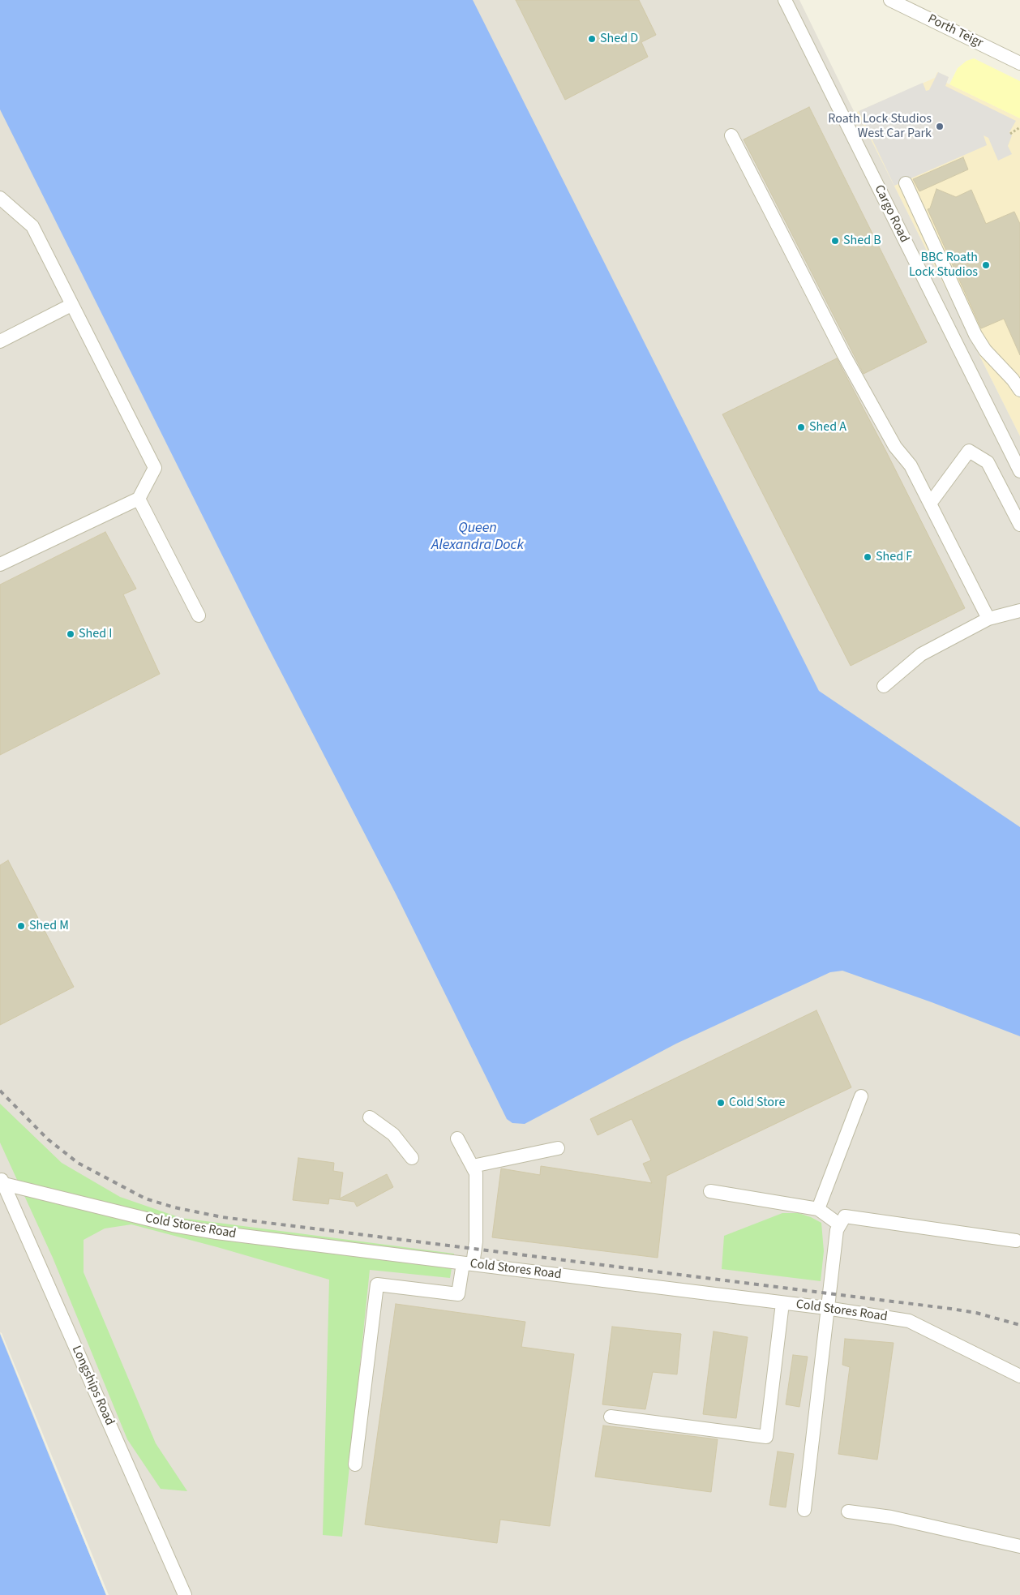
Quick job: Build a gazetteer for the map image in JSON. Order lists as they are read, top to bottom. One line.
{"streets":{"street":["Porth Teigr","Cargo Road","Cold Stores Road","Longships Road"]},"crossings":[["Cold Stores Road","Longships Road"]],"water":["Queen Alexandra Dock"],"places":["Shed D","Roath Lock Studios West Car Park","Shed B","BBC Roath Lock Studios","Shed A","Shed F","Shed I","Shed M","Cold Store"]}
